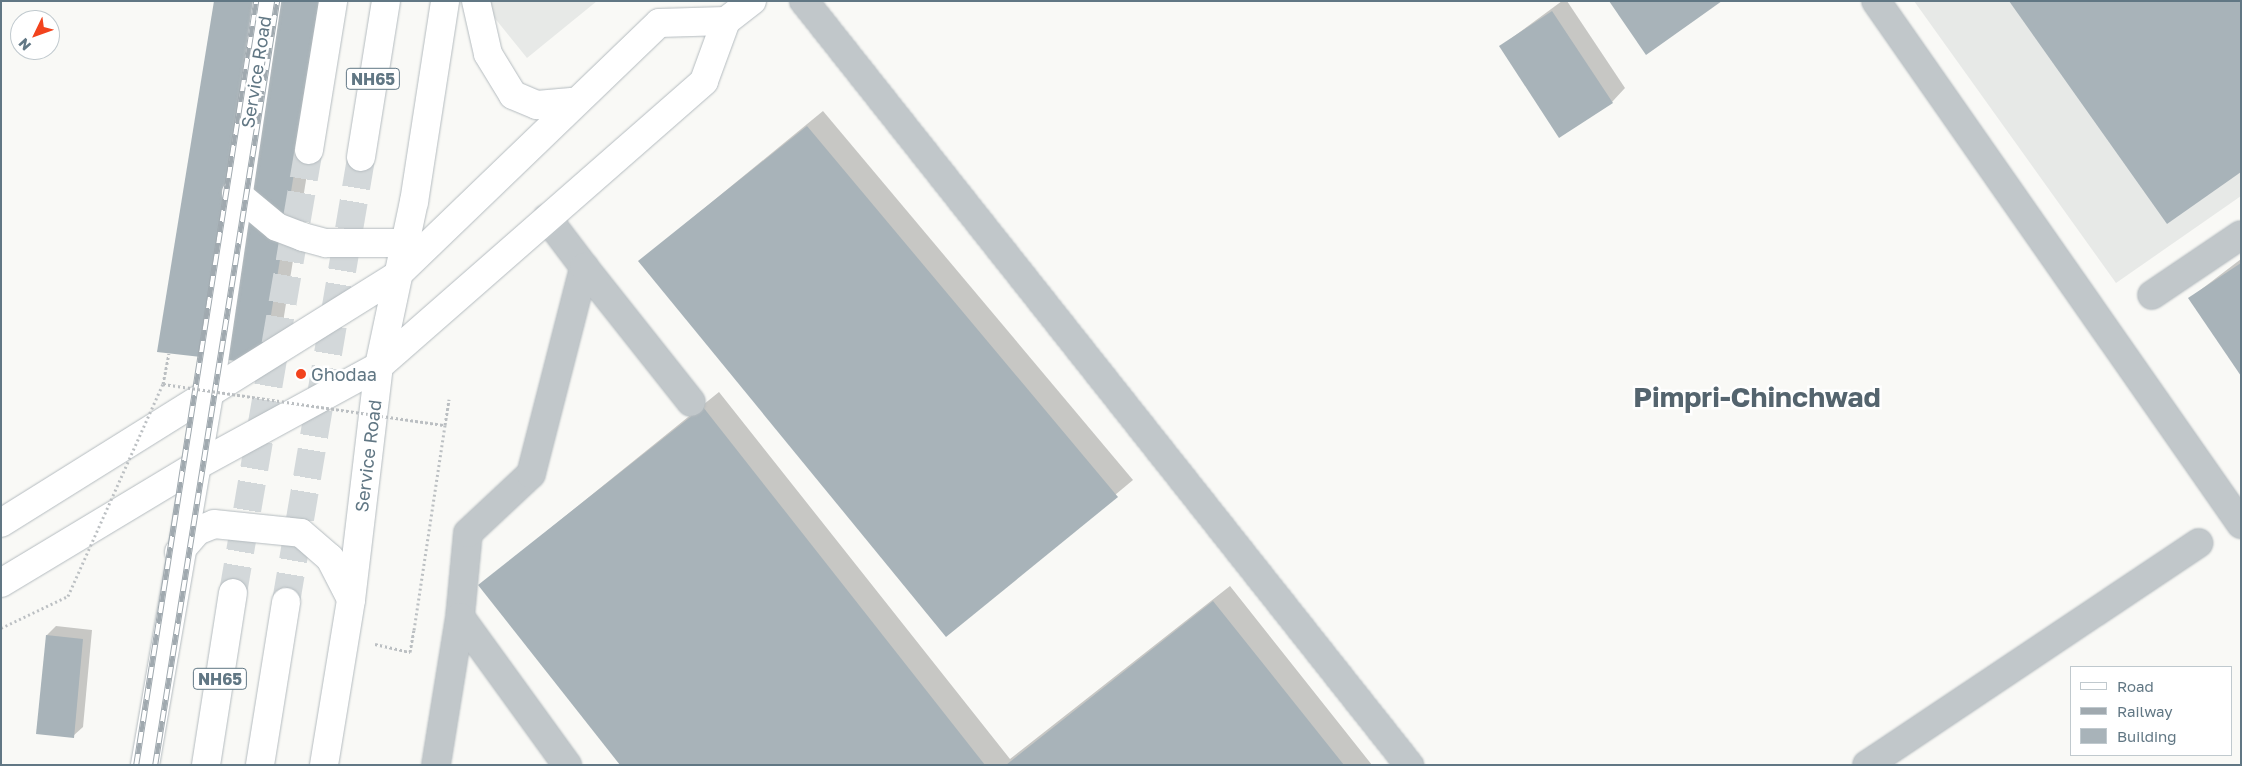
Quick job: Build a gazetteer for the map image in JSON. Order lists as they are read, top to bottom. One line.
{"streets":{"main road":["Service Road","NH65"]},"districts":["Pimpri-Chinchwad"],"places":["Ghodaa"],"legend":["Road","Railway","Building"],"north":"bottom left"}
